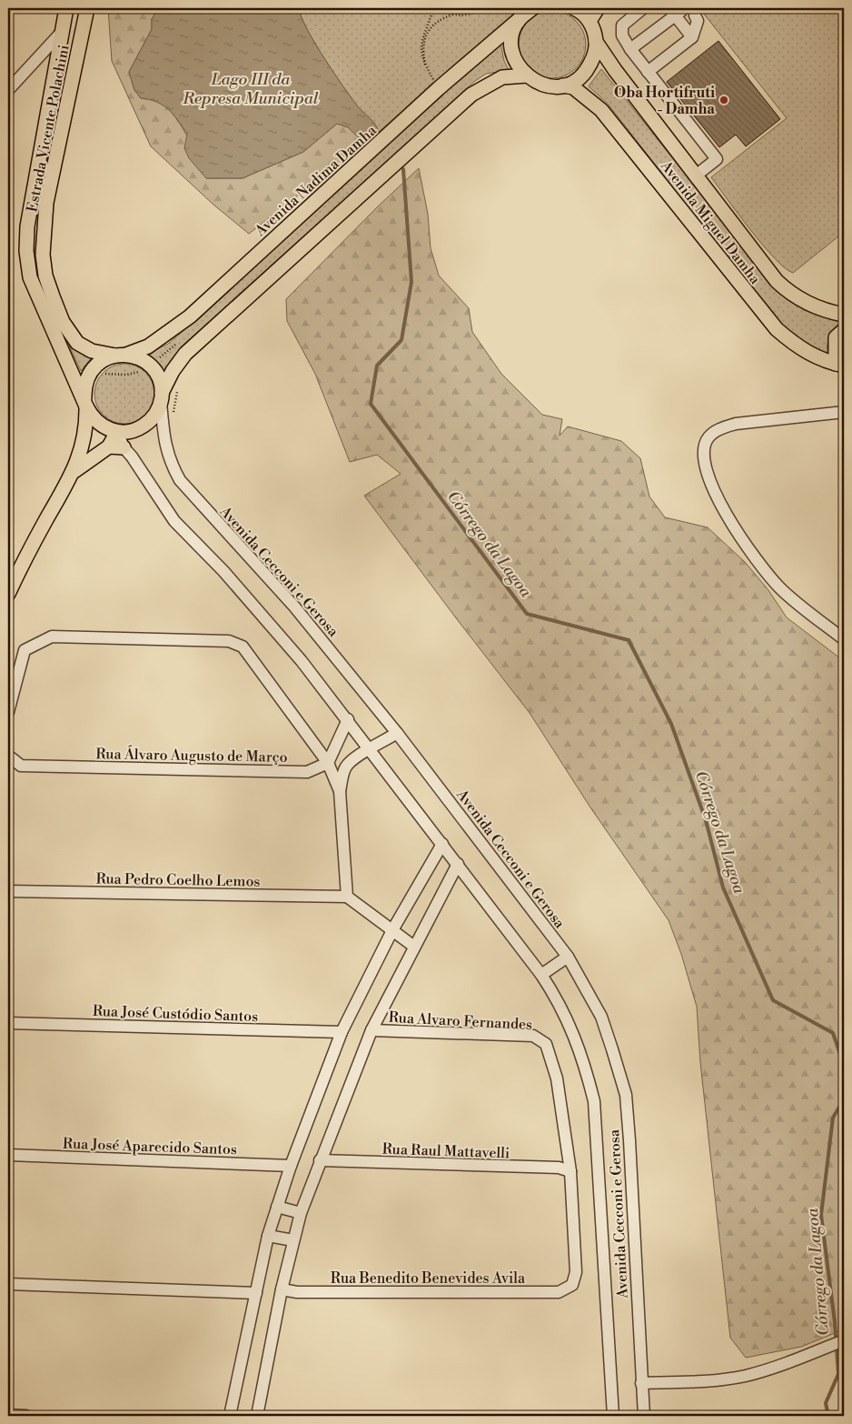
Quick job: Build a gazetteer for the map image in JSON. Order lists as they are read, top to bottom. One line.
{"streets":{"main road":["Estrada Vicente Polachini","Avenida Nadima Damha","Avenida Miguel Damha"],"street":["Avenida Cecconi e Gerosa","Rua Álvaro Augusto de Março","Rua Pedro Coelho Lemos","Rua José Custódio Santos","Rua Alvaro Fernandes","Rua José Aparecido Santos","Rua Raul Mattavelli","Rua Benedito Benevides Avila"]},"crossings":[["Estrada Vicente Polachini","Avenida Nadima Damha"],["Rua Alvaro Fernandes","Rua Raul Mattavelli"],["Rua Alvaro Fernandes","Rua Benedito Benevides Avila"],["Rua Raul Mattavelli","Rua Benedito Benevides Avila"]],"water":["Lago III da Represa Municipal","Córrego da Lagoa"],"places":["Oba Hortifruti - Damha"]}
